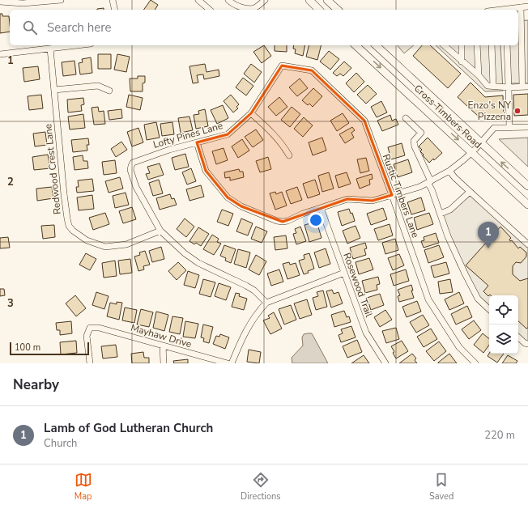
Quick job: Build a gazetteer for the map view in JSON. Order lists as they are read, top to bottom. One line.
{"streets":{"main road":["Cross Timbers Road"],"street":["Lofty Pines Lane","Redwood Crest Lane","Rustic Timbers Lane","Rosewood Trail","Mayhaw Drive"]},"crossings":[["Lofty Pines Lane","Redwood Crest Lane"],["Lofty Pines Lane","Rustic Timbers Lane"]],"places":["Enzo's NY Pizzeria"],"scale_bar":"100 m","page":{"search":"Search here","pins":"1","scale":"100 m","heading":"Nearby","list":[{"mark":"1","name":"Lamb of God Lutheran Church","note":"Church","value":"220 m"}],"nav":["Map","Directions","Saved"]},"grid":{"rows":["1","2","3"]}}
